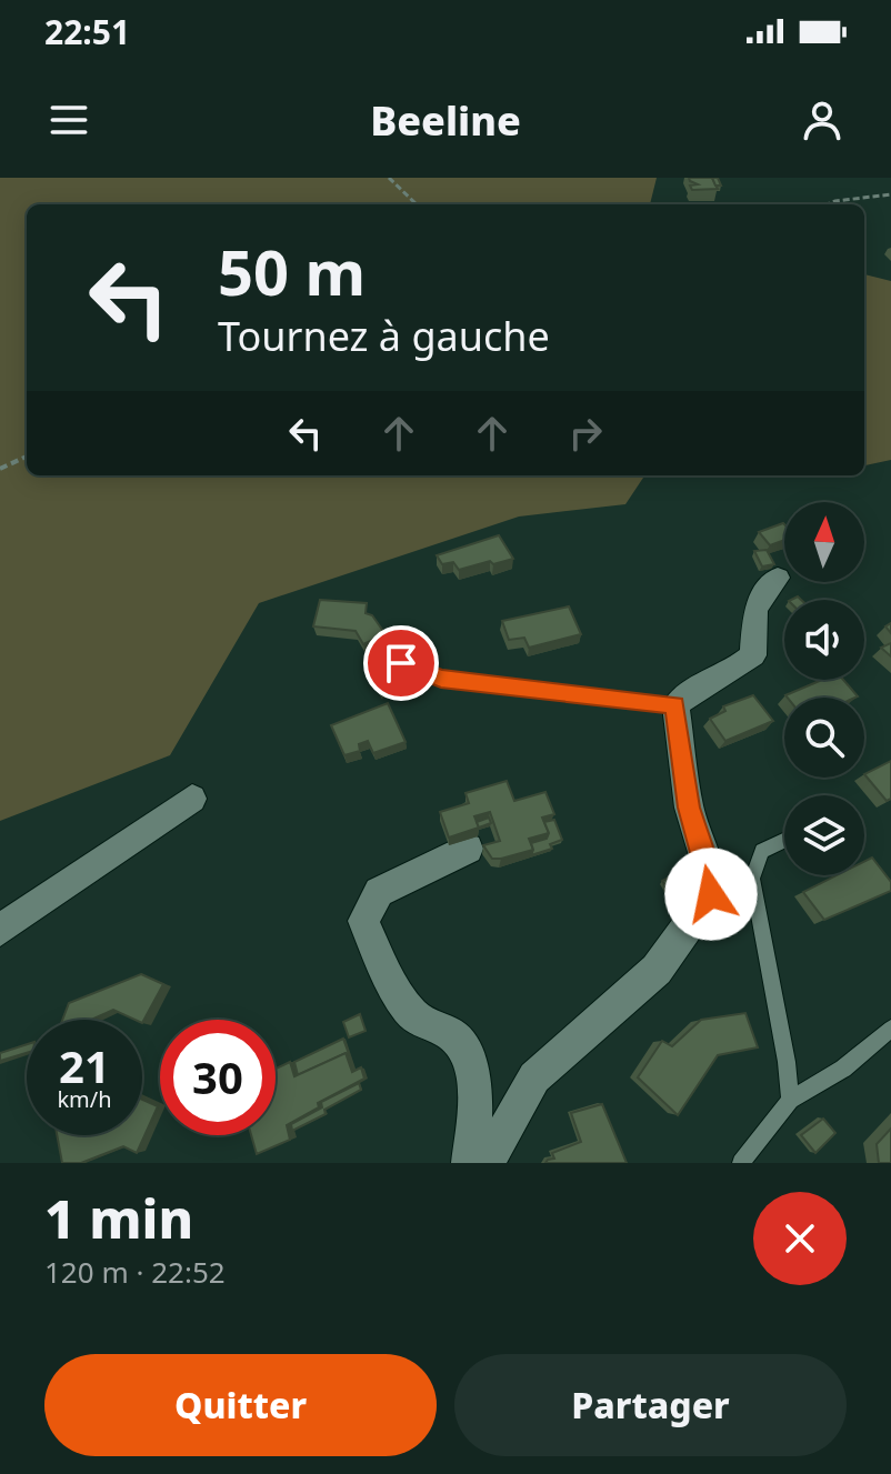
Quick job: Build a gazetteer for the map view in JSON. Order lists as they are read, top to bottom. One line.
{"north":"top","page":{"status":"22:51","header":"Beeline","turn":["50 m","Tournez à gauche"],"speed":"21 km/h","limit":"30","heading":["1 min","120 m · 22:52"],"buttons":["Quitter","Partager"]}}
